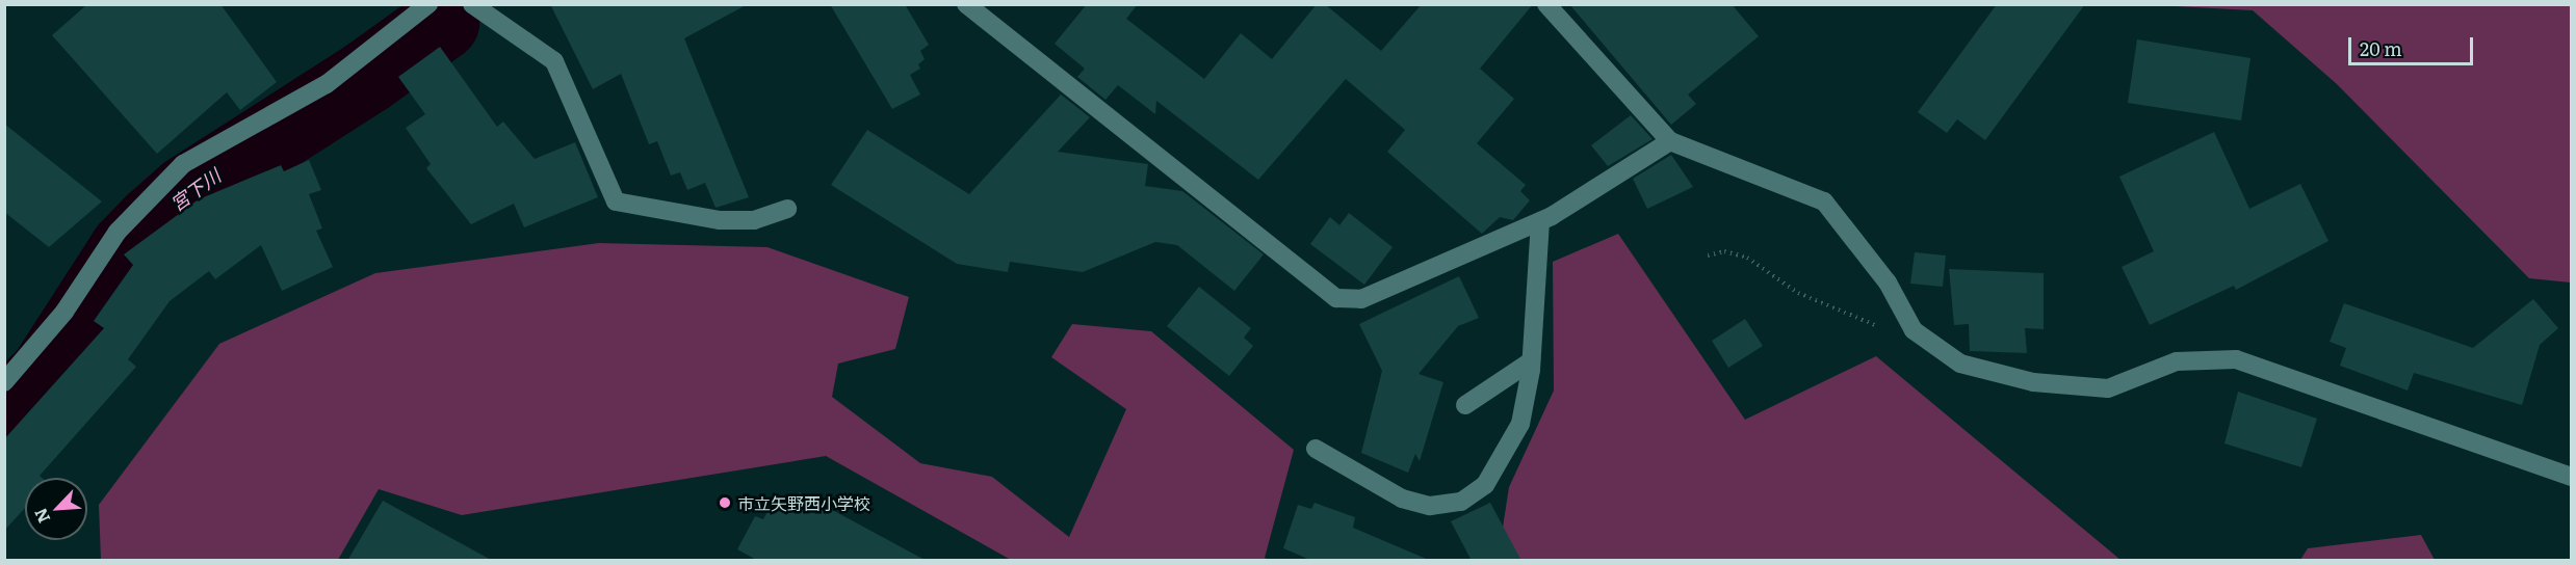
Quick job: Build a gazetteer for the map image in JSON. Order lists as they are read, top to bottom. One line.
{"water":["宮下川"],"places":["市立矢野西小学校"],"scale_bar":"20 m","north":"bottom left"}
